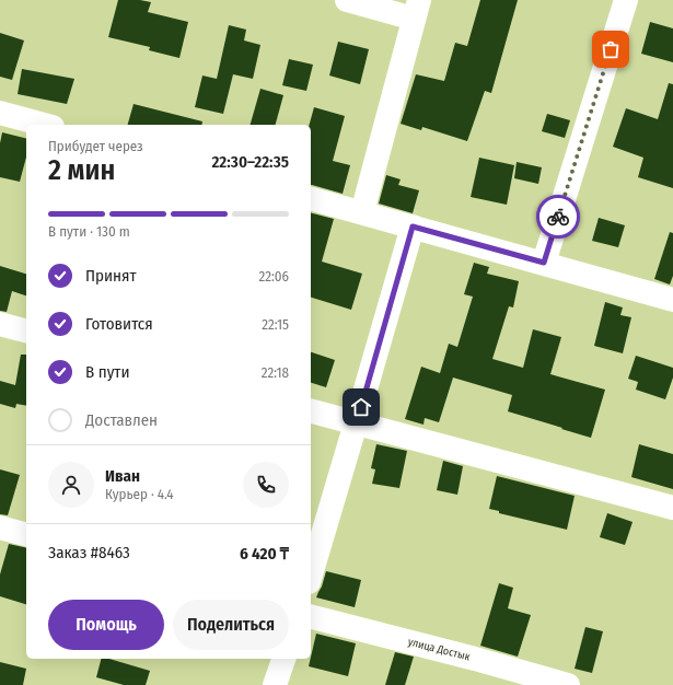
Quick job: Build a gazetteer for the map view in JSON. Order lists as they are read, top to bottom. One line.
{"streets":{"street":["улица Достык"]},"page":{"heading":["2 мин","Прибудет через","22:30–22:35"],"panel":["Иван","Курьер · 4.4","Заказ #8463","6 420 ₸"],"bar":"В пути · 130 m","list":[["Принят","22:06"],["Готовится","22:15"],["В пути","22:18"],"Доставлен"],"buttons":["Помощь","Поделиться"]}}
